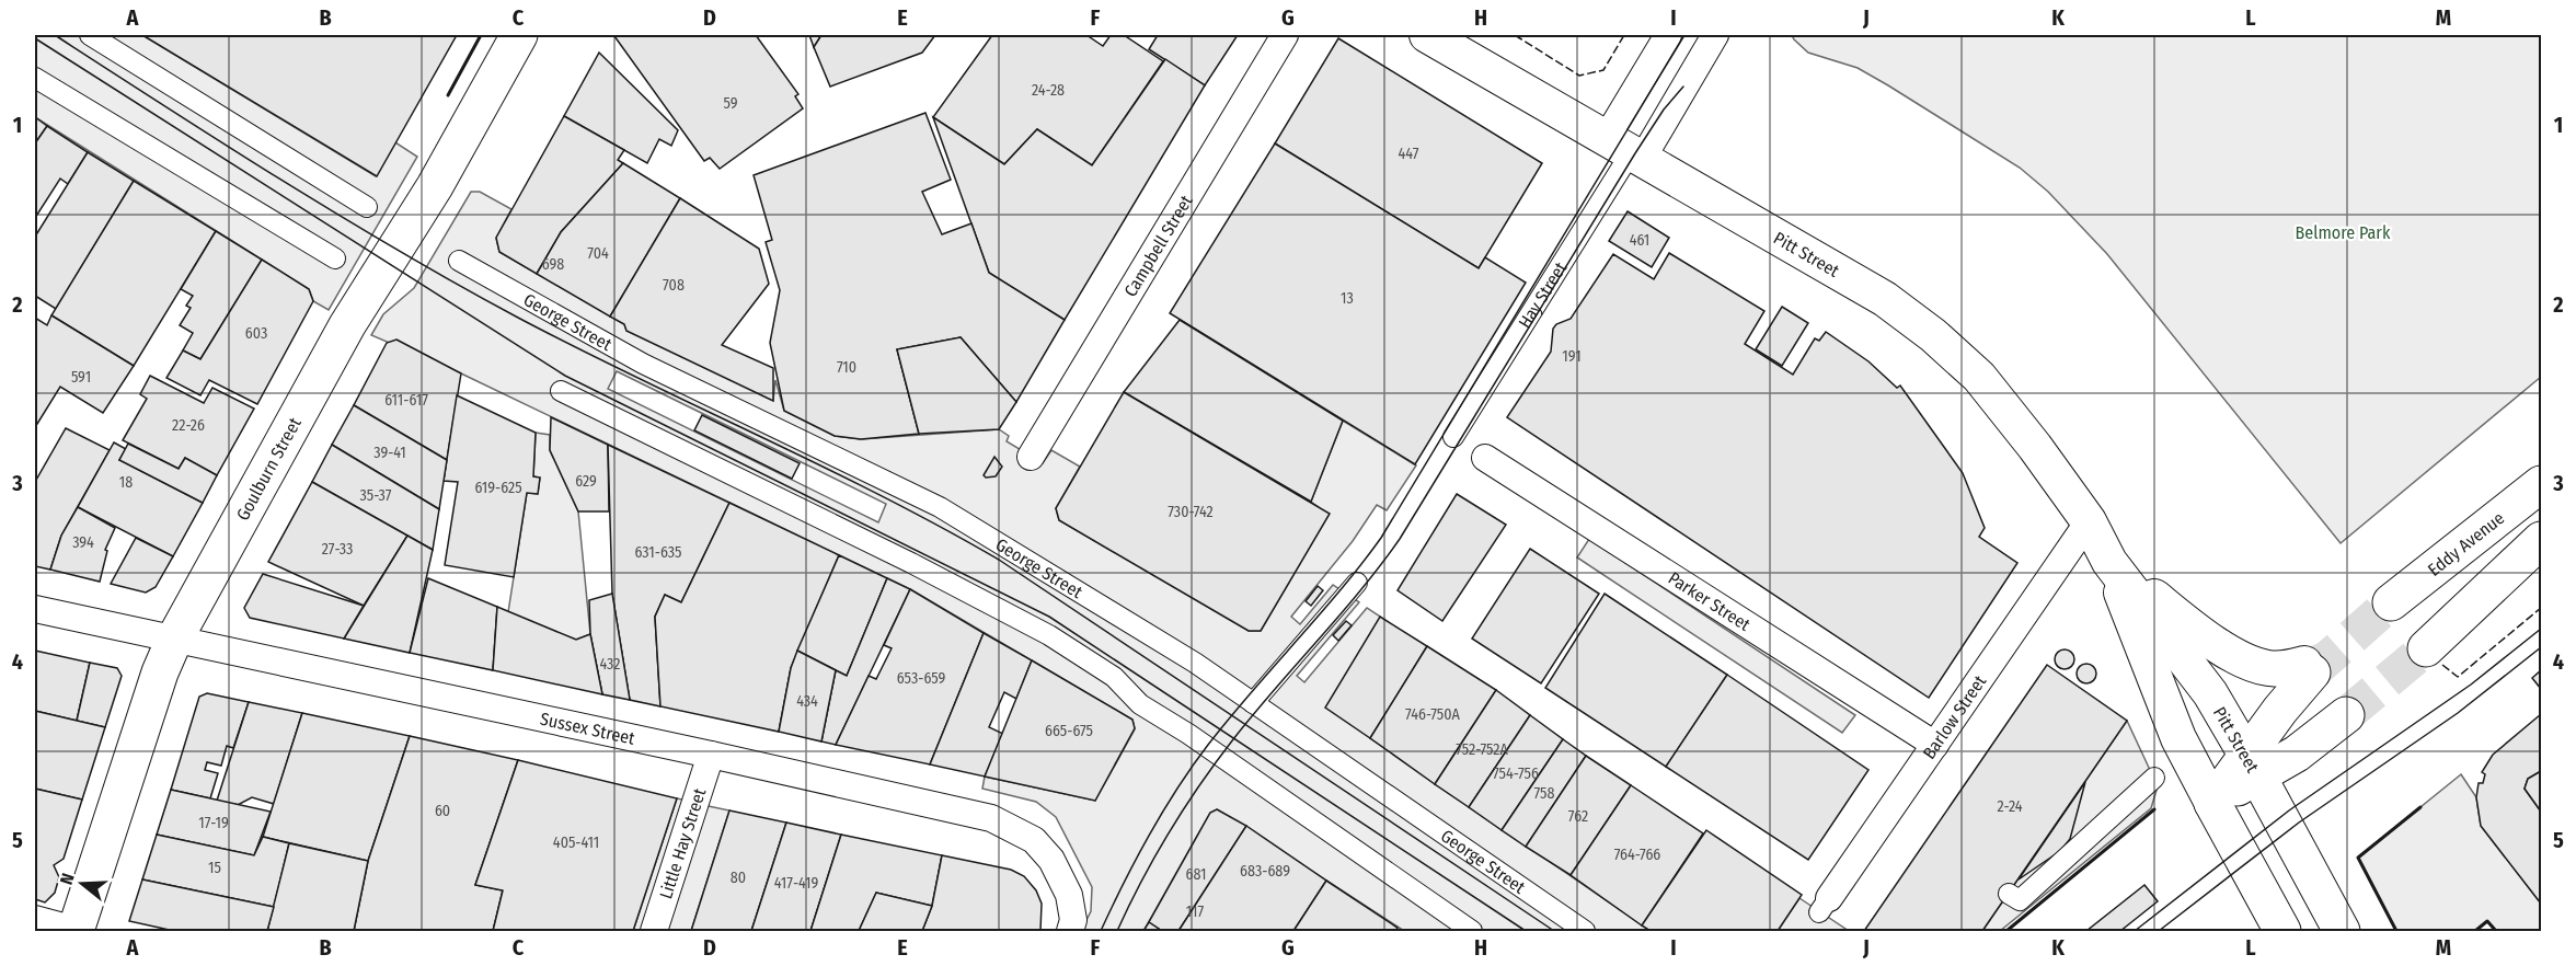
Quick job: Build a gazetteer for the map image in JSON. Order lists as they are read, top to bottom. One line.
{"streets":{"main road":["Pitt Street","Goulburn Street","Eddy Avenue"],"street":["Campbell Street","Hay Street","George Street","Parker Street","Barlow Street","Sussex Street","Little Hay Street"]},"crossings":[["Pitt Street","Hay Street"],["Pitt Street","Barlow Street"],["Goulburn Street","Sussex Street"],["Parker Street","Barlow Street"],["Sussex Street","Little Hay Street"]],"parks":["Belmore Park"],"house_numbers":["24-28","59","447","461","704","698","708","13","603","191","710","591","611-617","22-26","39-41","629","18","619-625","35-37","730-742","394","27-33","631-635","432","653-659","434","746-750A","665-675","752-752A","754-756","758","2-24","60","762","17-19","405-411","764-766","15","683-689","681","80","417-419","117"],"north":"left","grid":{"columns":["A","B","C","D","E","F","G","H","I","J","K","L","M"],"rows":["1","2","3","4","5"]}}
